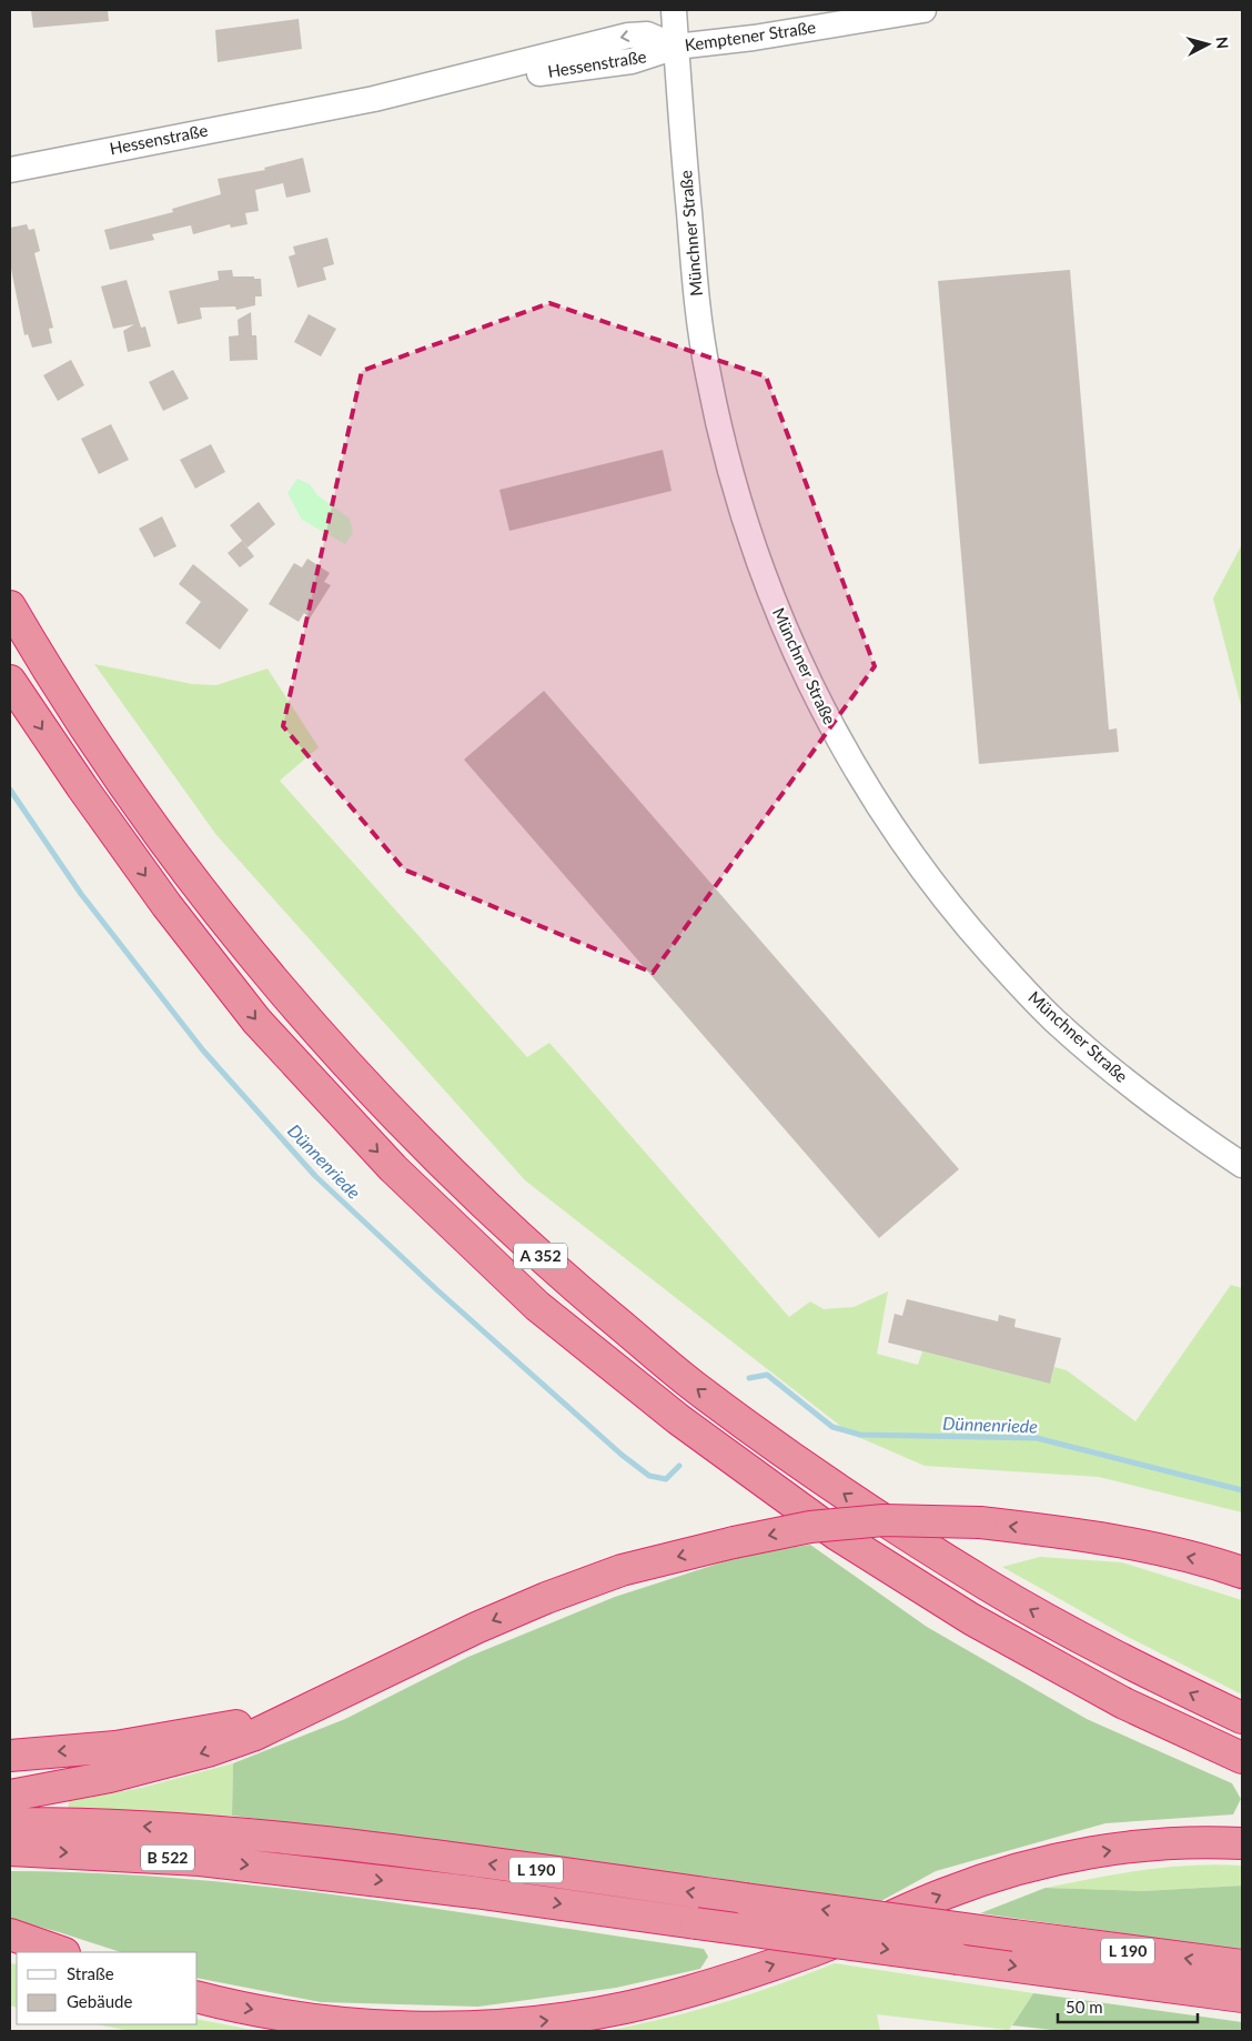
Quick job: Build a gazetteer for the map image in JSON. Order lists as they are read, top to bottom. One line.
{"streets":{"highway":["A 352","B 522","L 190"],"street":["Kemptener Straße","Hessenstraße","Münchner Straße"]},"crossings":[["Kemptener Straße","Hessenstraße"],["Kemptener Straße","Münchner Straße"],["Hessenstraße","Münchner Straße"],["B 522","L 190"]],"water":["Dünnenriede"],"legend":["Straße","Gebäude"],"scale_bar":"50 m","north":"right"}
